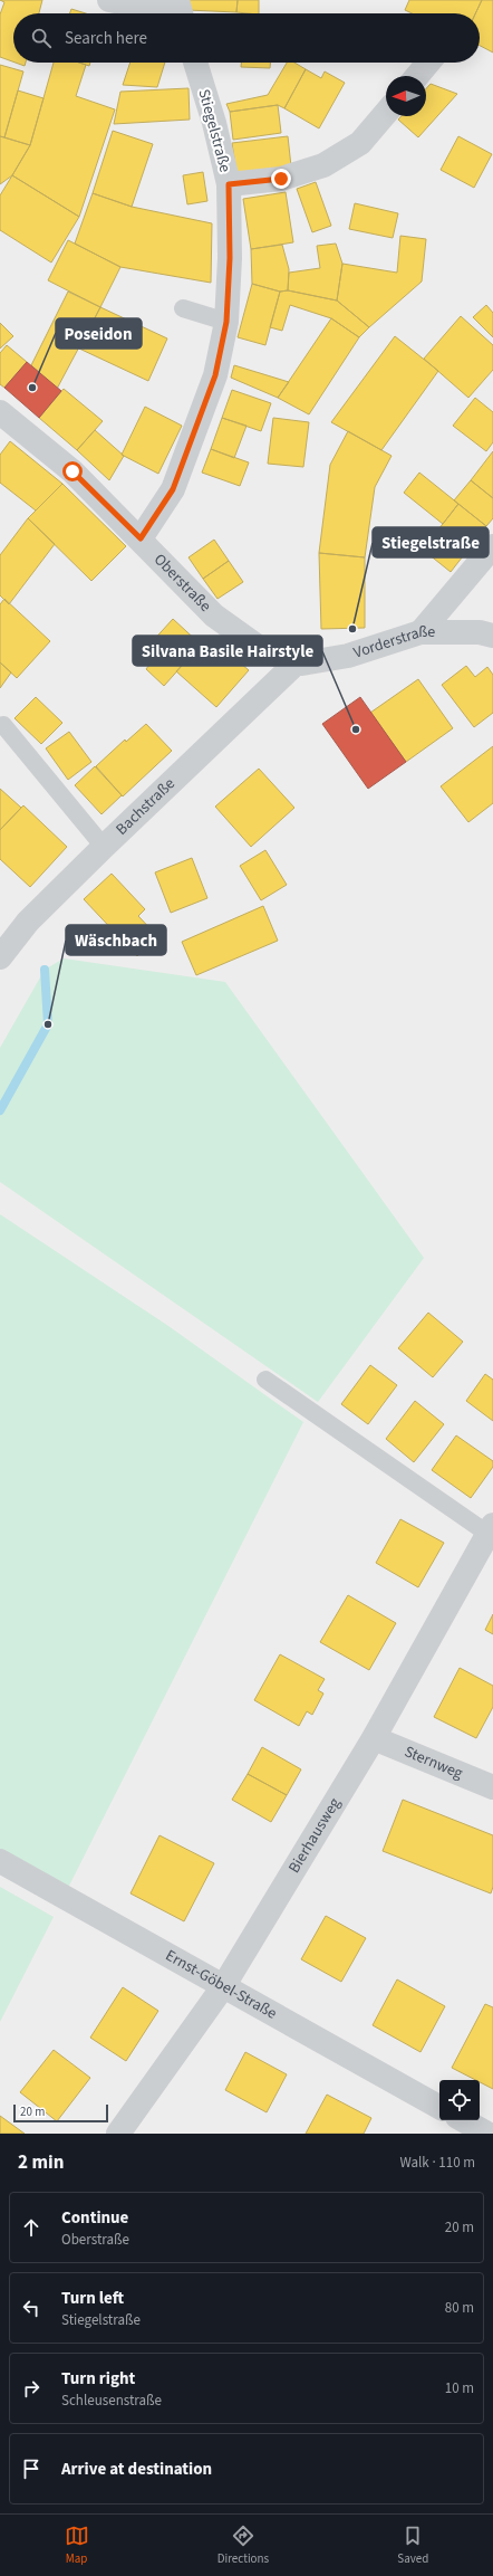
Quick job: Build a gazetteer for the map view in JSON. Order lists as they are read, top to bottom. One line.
{"streets":{"street":["Stiegelstraße","Oberstraße","Vorderstraße","Bachstraße","Sternweg","Bierhausweg","Ernst-Göbel-Straße"]},"crossings":[["Stiegelstraße","Oberstraße"],["Oberstraße","Vorderstraße"],["Oberstraße","Bachstraße"],["Vorderstraße","Bachstraße"],["Sternweg","Bierhausweg"],["Bierhausweg","Ernst-Göbel-Straße"]],"places":["Poseidon","Stiegelstraße","Silvana Basile Hairstyle","Wäschbach"],"scale_bar":"20 m","north":"left","page":{"search":"Search here","scale":"20 m","heading":["2 min","Walk · 110 m"],"list":[["Continue","Oberstraße","20 m"],["Turn left","Stiegelstraße","80 m"],["Turn right","Schleusenstraße","10 m"],"Arrive at destination"],"nav":["Map","Directions","Saved"]}}
